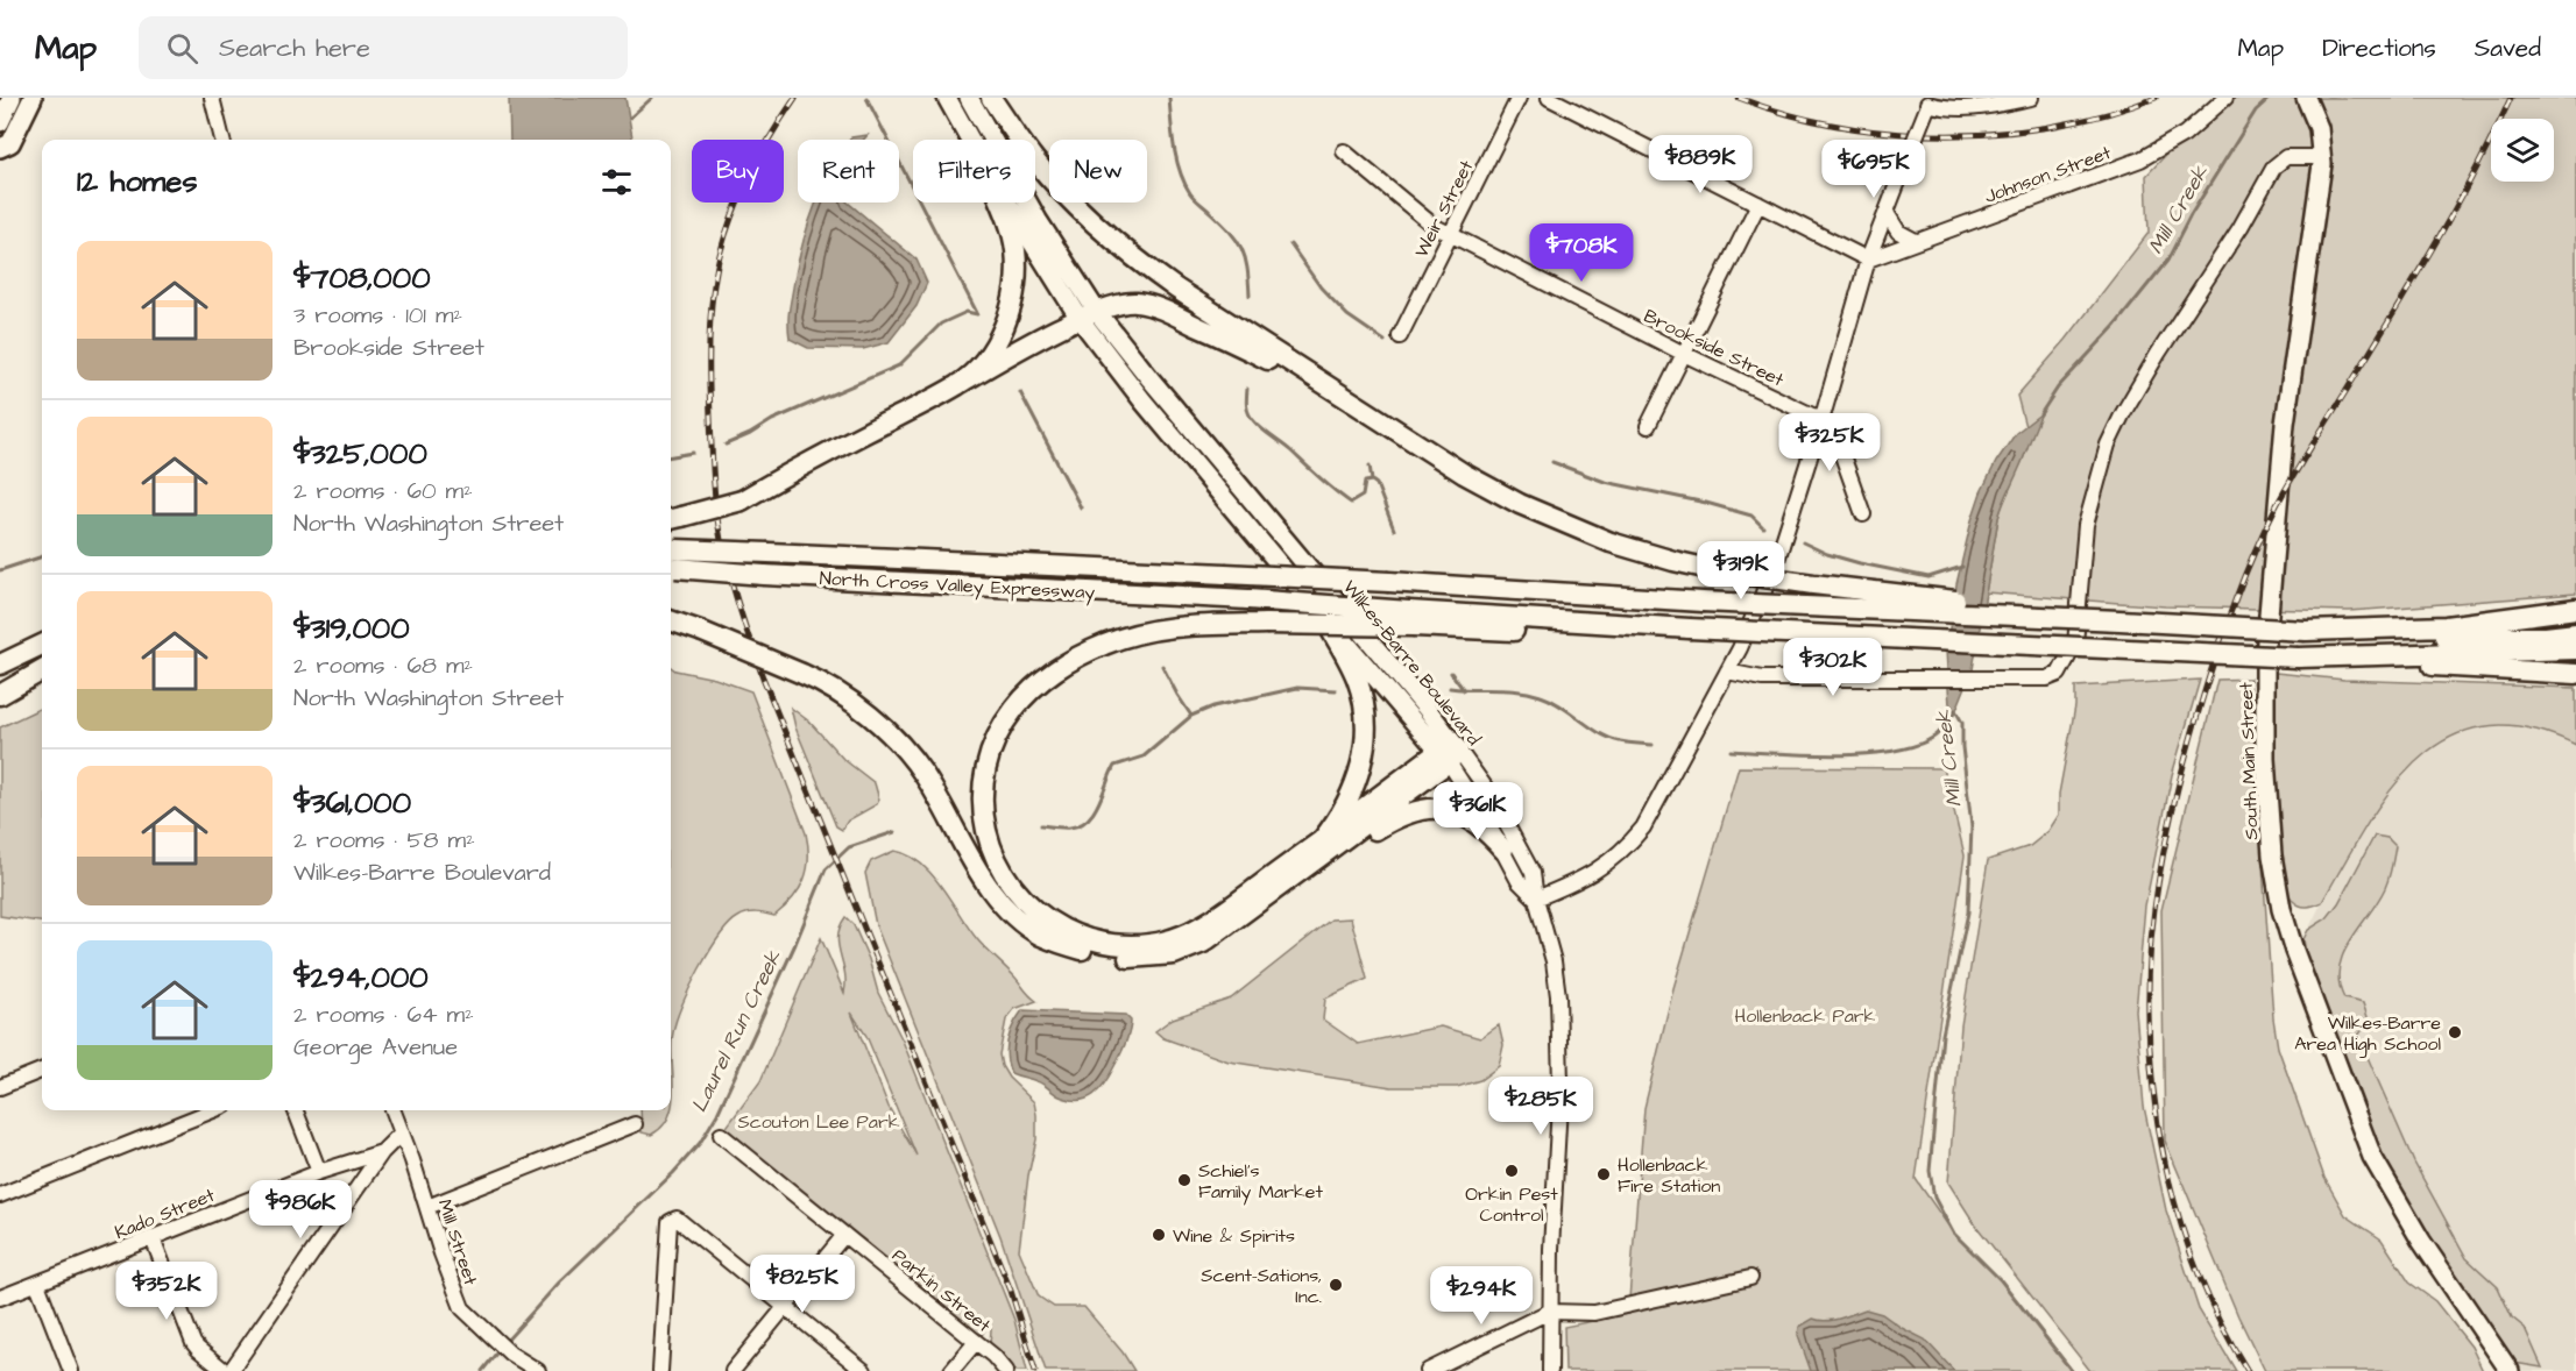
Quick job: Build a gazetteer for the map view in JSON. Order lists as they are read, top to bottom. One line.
{"streets":{"highway":["North Cross Valley Expressway"],"main road":["Wilkes-Barre Boulevard","South Main Street"],"street":["Johnson Street","Weir Street","Brookside Street","Kado Street","Mill Street","Parkin Street"]},"crossings":[["Weir Street","Brookside Street"]],"water":["Mill Creek","Laurel Run Creek"],"parks":["Hollenback Park","Scouton Lee Park"],"places":["Wilkes-Barre Area High School","Orkin Pest Control","Hollenback Fire Station","Schiel's Family Market","Wine & Spirits","Scent-Sations, Inc."],"page":{"header":"Map","search":"Search here","nav":["Map","Directions","Saved"],"price":["$889K","$695K","$708K","$325K","$319K","$302K","$361K","$285K","$986K","$825K","$352K","$294K"],"chip":["Buy","Rent","Filters","New"],"heading":"12 homes","list":[{"name":"$708,000","note":"3 rooms · 101 m² · Brookside Street"},{"name":"$325,000","note":"2 rooms · 60 m² · North Washington Street"},{"name":"$319,000","note":"2 rooms · 68 m² · North Washington Street"},{"name":"$361,000","note":"2 rooms · 58 m² · Wilkes-Barre Boulevard"},{"name":"$294,000","note":"2 rooms · 64 m² · George Avenue"}]}}
